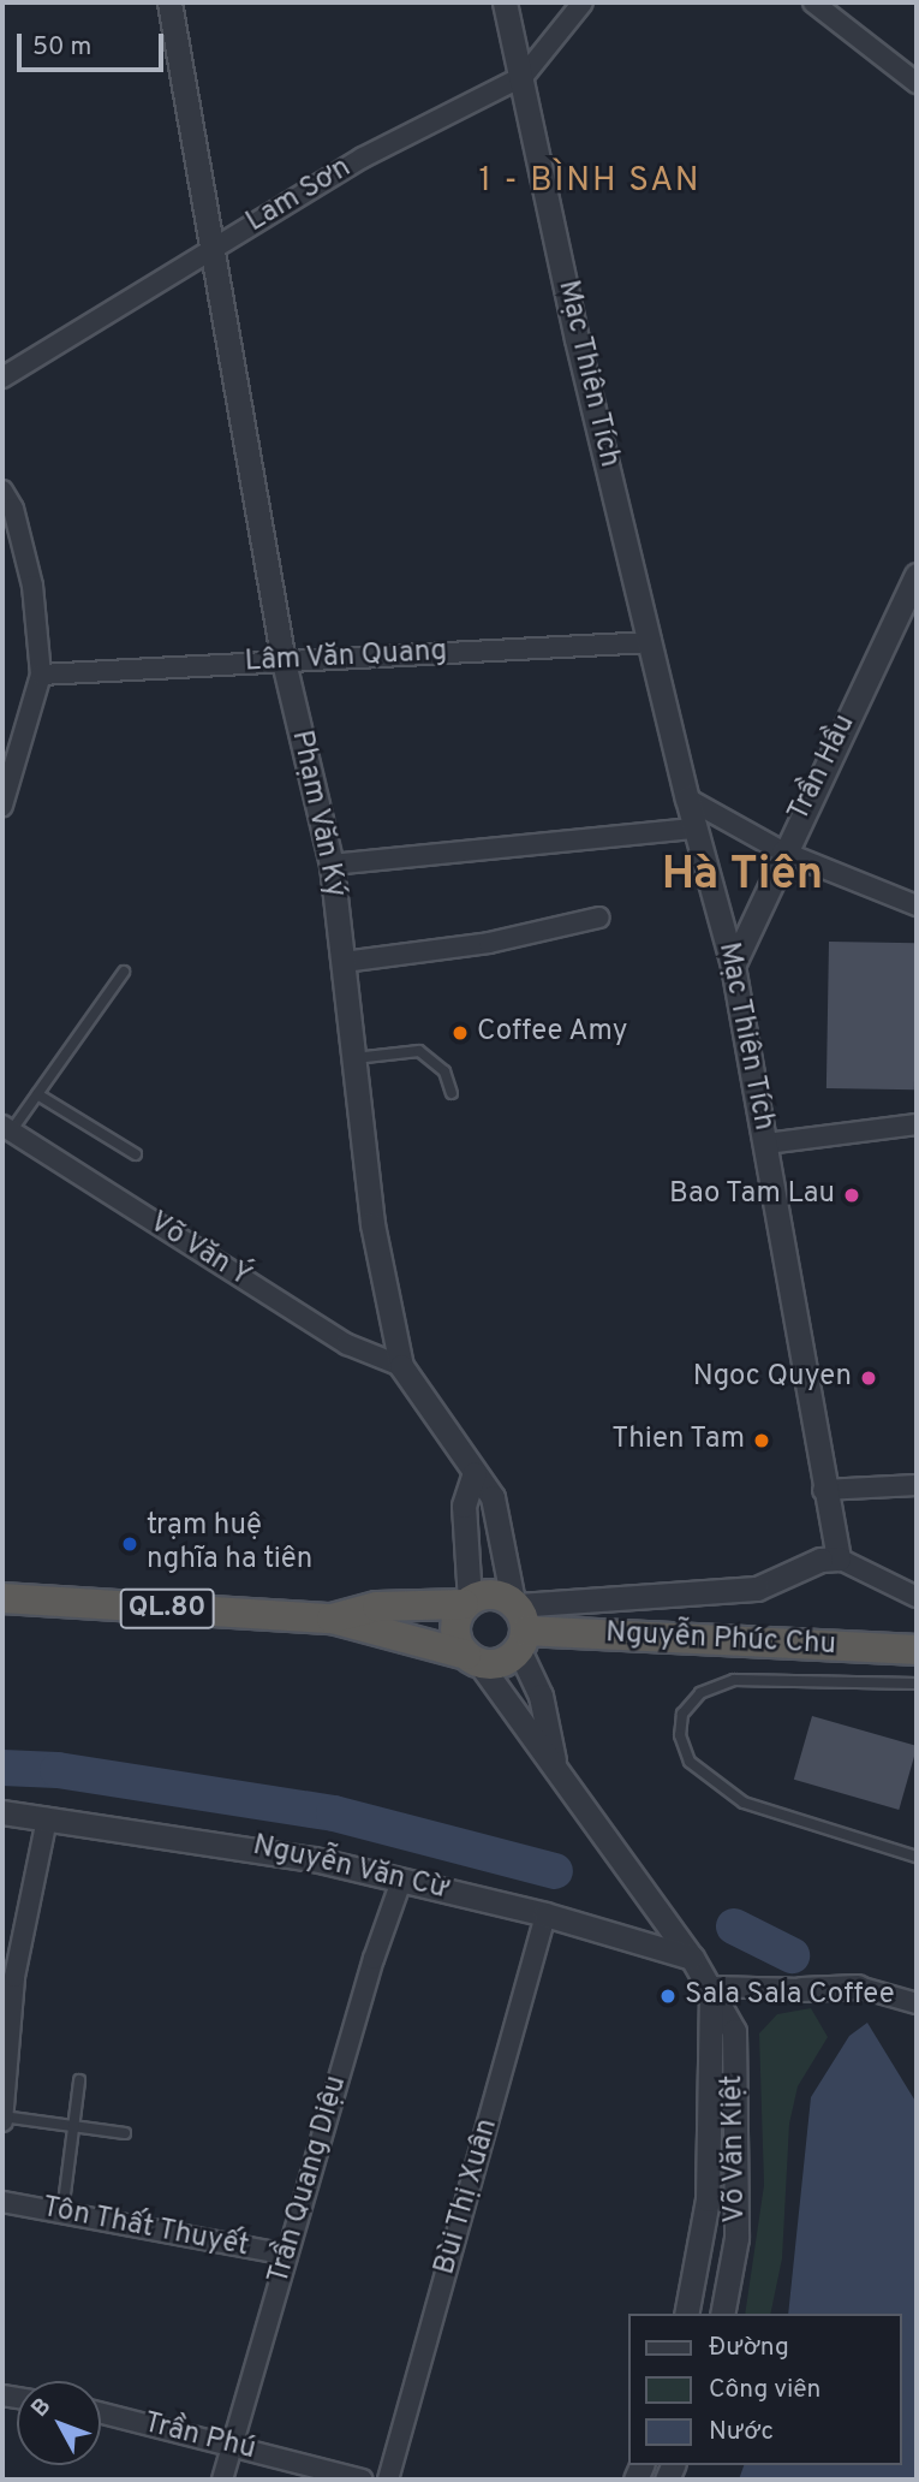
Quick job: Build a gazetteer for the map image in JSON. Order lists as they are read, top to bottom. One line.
{"streets":{"highway":["QL.80","Nguyễn Phúc Chu"],"street":["Lam Sơn","Mạc Thiên Tích","Lâm Văn Quang","Trần Hầu","Phạm Văn Ký","Võ Văn Ý","Nguyễn Văn Cừ","Võ Văn Kiệt","Trần Quang Diệu","Bùi Thị Xuân","Tôn Thất Thuyết","Trần Phú"]},"crossings":[["Lam Sơn","Mạc Thiên Tích"],["Lam Sơn","Phạm Văn Ký"],["Mạc Thiên Tích","Lâm Văn Quang"],["Mạc Thiên Tích","Trần Hầu"],["Lâm Văn Quang","Phạm Văn Ký"],["Phạm Văn Ký","Võ Văn Ý"],["Phạm Văn Ký","QL.80"],["Phạm Văn Ký","Nguyễn Phúc Chu"],["Phạm Văn Ký","Võ Văn Kiệt"],["QL.80","Nguyễn Phúc Chu"],["QL.80","Võ Văn Kiệt"],["Nguyễn Phúc Chu","Võ Văn Kiệt"],["Nguyễn Văn Cừ","Võ Văn Kiệt"],["Nguyễn Văn Cừ","Trần Quang Diệu"],["Nguyễn Văn Cừ","Bùi Thị Xuân"],["Trần Quang Diệu","Tôn Thất Thuyết"],["Trần Quang Diệu","Trần Phú"]],"districts":["1 - BÌNH SAN","Hà Tiên"],"places":["Coffee Amy","Bao Tam Lau","Ngoc Quyen","Thien Tam","trạm huệ nghĩa ha tiên","Sala Sala Coffee"],"legend":["Đường","Công viên","Nước"],"scale_bar":"50 m","north":"top left"}
